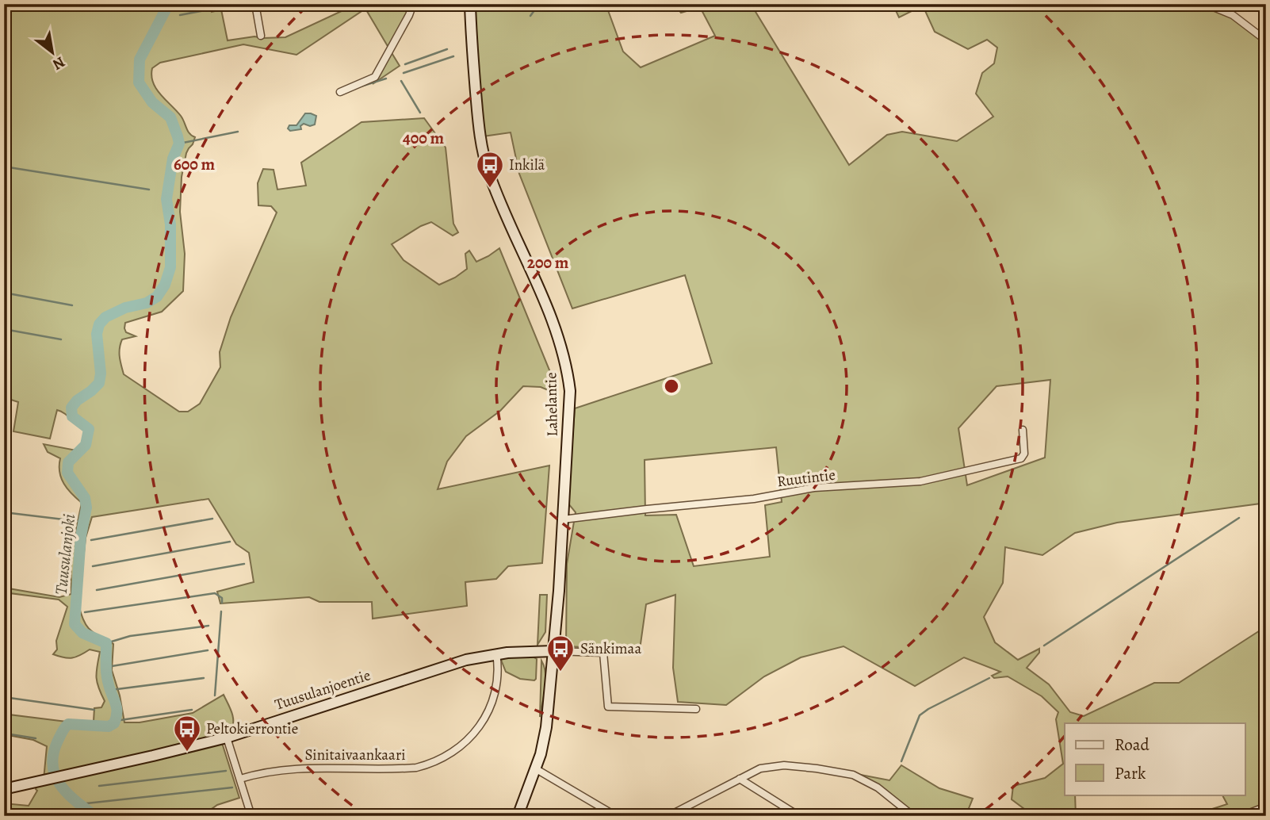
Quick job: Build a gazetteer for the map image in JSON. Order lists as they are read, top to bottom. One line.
{"streets":{"main road":["Lahelantie","Tuusulanjoentie"],"street":["Ruutintie","Sinitaivaankaari"]},"crossings":[["Lahelantie","Ruutintie"],["Lahelantie","Tuusulanjoentie"],["Tuusulanjoentie","Sinitaivaankaari"]],"water":["Tuusulanjoki"],"places":{"bus stop":["Inkilä","Sänkimaa","Peltokierrontie"]},"legend":["Road","Park"],"north":"bottom right","rings":["400 m","600 m","200 m"]}
